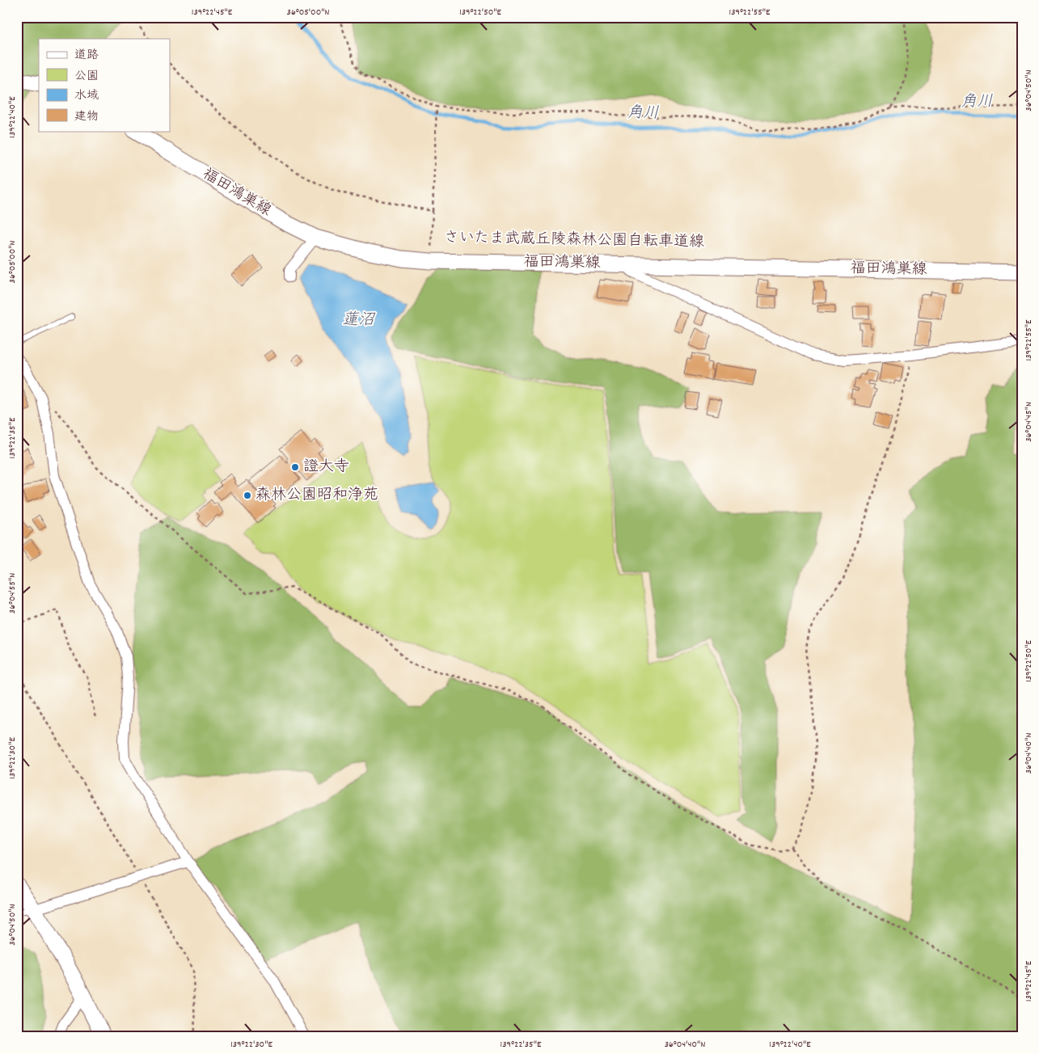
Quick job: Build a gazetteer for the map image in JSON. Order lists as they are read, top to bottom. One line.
{"streets":{"main road":["福田鴻巣線"],"path":["さいたま武蔵丘陵森林公園自転車道線"]},"water":["角川","蓮沼"],"places":["證大寺","森林公園昭和浄苑"],"legend":["道路","公園","水域","建物"],"coordinates":["139°22'45\"E","36°05'00\"N","139°22'50\"E","139°22'55\"E","36°04'50\"N","139°22'40\"E","36°04'45\"N","139°22'35\"E","36°04'55\"N","36°04'40\"N","139°22'30\"E"]}
